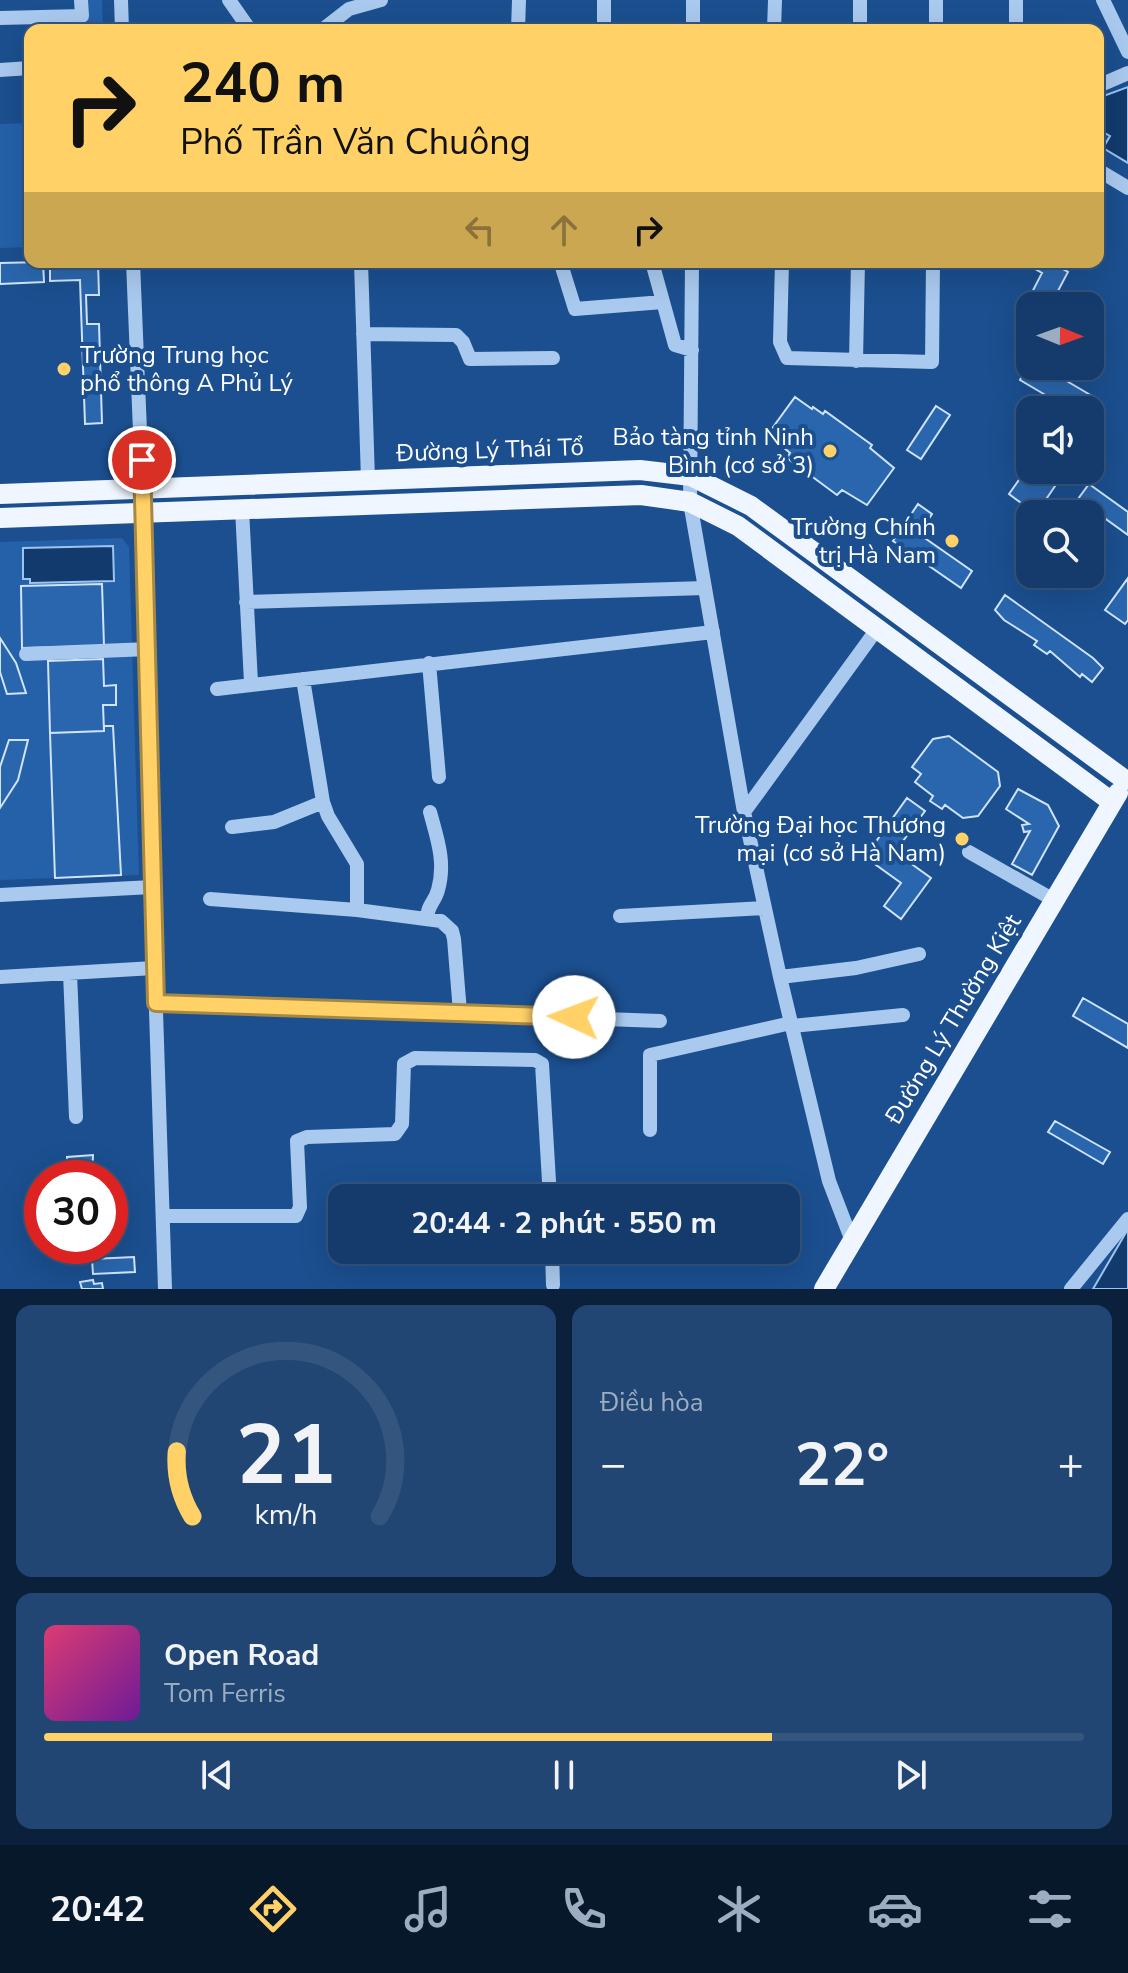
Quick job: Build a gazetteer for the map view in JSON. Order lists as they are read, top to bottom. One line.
{"streets":{"main road":["Đường Lý Thái Tổ","Đường Lý Thường Kiệt"]},"crossings":[["Đường Lý Thái Tổ","Đường Lý Thường Kiệt"]],"places":["Trường Trung học phổ thông A Phủ Lý","Bảo tàng tỉnh Ninh Bình (cơ sở 3)","Trường Chính trị Hà Nam","Trường Đại học Thương mại (cơ sở Hà Nam)"],"north":"right","page":{"turn":["240 m","Phố Trần Văn Chuông"],"limit":"30","trip":"20:44 · 2 phút · 550 m","tile":"Điều hòa","heat":["−","22°","+"],"song":["Open Road","Tom Ferris"],"tabs":"20:42","gauge":["21","km/h"]}}
